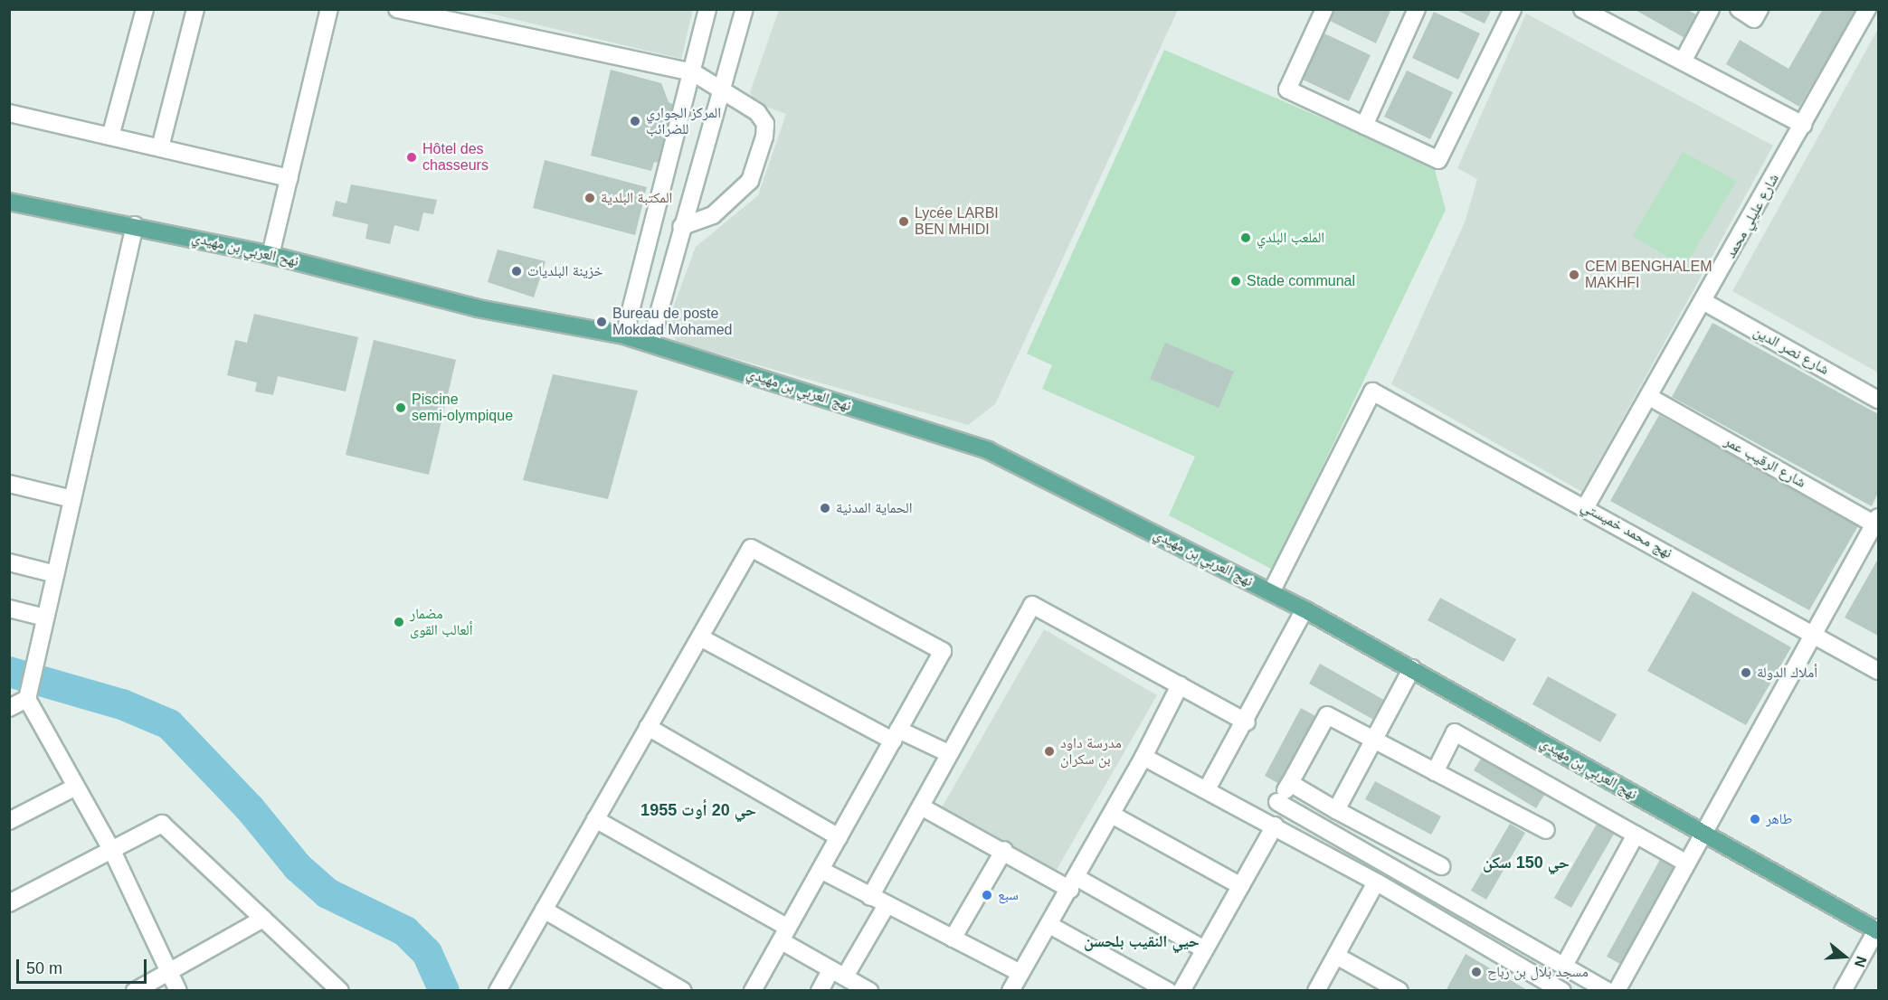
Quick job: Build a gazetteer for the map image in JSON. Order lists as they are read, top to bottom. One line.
{"streets":{"main road":["نهح العربي بن مهيدي","نهج العربي بن مهيدي"],"street":["شارع عليلي محمد","شارع نصر الدين","شارع الرقيب عمر","نهج محمد خميستي"]},"crossings":[["شارع عليلي محمد","شارع نصر الدين"],["شارع عليلي محمد","شارع الرقيب عمر"],["شارع عليلي محمد","نهج محمد خميستي"],["نهح العربي بن مهيدي","نهج العربي بن مهيدي"],["نهج العربي بن مهيدي","نهج محمد خميستي"]],"districts":["حي 20 أوت 1955","حي 150 سكن","حيي النقيب بلحسن"],"places":["المركز الجواري للضرائب","Hôtel des chasseurs","المكتبة البلدية","Lycée LARBI BEN MHIDI","الملعب البلدي","خزينة البلديات","CEM BENGHALEM MAKHFI","Stade communal","Bureau de poste Mokdad Mohamed","Piscine semi-olympique","الحماية المدنية","مضمار ألعالب القوى","أملاك الدولة","مدرسة داود بن سكران","طاهر","سبع","مسجد بلال بن رباح"],"scale_bar":"50 m","north":"right"}
